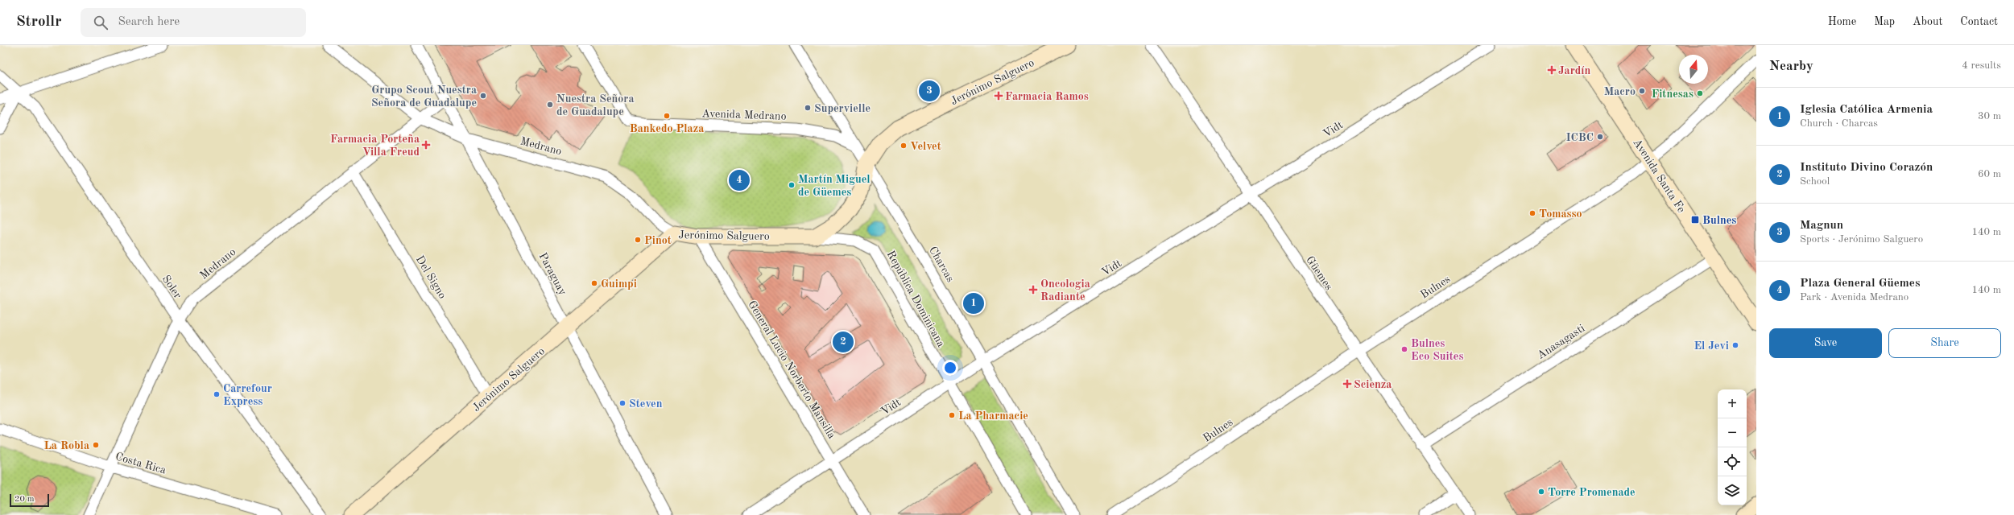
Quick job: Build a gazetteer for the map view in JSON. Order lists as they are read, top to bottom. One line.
{"streets":{"street":["Jerónimo Salguero","Avenida Medrano","Vidt","Medrano","Avenida Santa Fe","Charcas","Güemes","Paraguay","Del Signo","Soler","Bulnes","República Dominicana","Anasagasti","General Lucio Norberto Mansilla","Costa Rica"]},"crossings":[["Jerónimo Salguero","Medrano"],["Jerónimo Salguero","Charcas"],["Jerónimo Salguero","Paraguay"],["Jerónimo Salguero","Del Signo"],["Jerónimo Salguero","República Dominicana"],["Jerónimo Salguero","General Lucio Norberto Mansilla"],["Avenida Medrano","Charcas"],["Vidt","Charcas"],["Vidt","Güemes"],["Vidt","República Dominicana"],["Vidt","General Lucio Norberto Mansilla"],["Medrano","Paraguay"],["Medrano","Del Signo"],["Medrano","Soler"],["Medrano","Costa Rica"],["Avenida Santa Fe","Bulnes"],["Avenida Santa Fe","Anasagasti"],["Güemes","Bulnes"],["Güemes","Anasagasti"]],"places":{"health":["Jardín","Farmacia Ramos","Farmacia Porteña Villa Freud","Oncologia Radiante","Scienza"],"other":["Macro","Fitnesas","Grupo Scout Nuestra Señora de Guadalupe","Nuestra Señora de Guadalupe","Supervielle","Bankedo Plaza","ICBC","Velvet","Martín Miguel de Güemes","Tomasso","Pinot","Guimpi","El Jevi","Bulnes Eco Suites","Carrefour Express","Steven","La Pharmacie","La Robla","Torre Promenade"],"transit":["Bulnes"]},"scale_bar":"20 m","north":"top","page":{"header":"Strollr","search":"Search here","nav":["Home","Map","About","Contact"],"heading":["Nearby","4 results"],"pins":["3","4","1","2"],"list":[{"mark":"1","name":"Iglesia Católica Armenia","note":"Church · Charcas","value":"30 m"},{"mark":"2","name":"Instituto Divino Corazón","note":"School","value":"60 m"},{"mark":"3","name":"Magnun","note":"Sports · Jerónimo Salguero","value":"140 m"},{"mark":"4","name":"Plaza General Güemes","note":"Park · Avenida Medrano","value":"140 m"}],"buttons":["Save","Share"],"map_buttons":["+","−"],"scale":"20 m"}}
